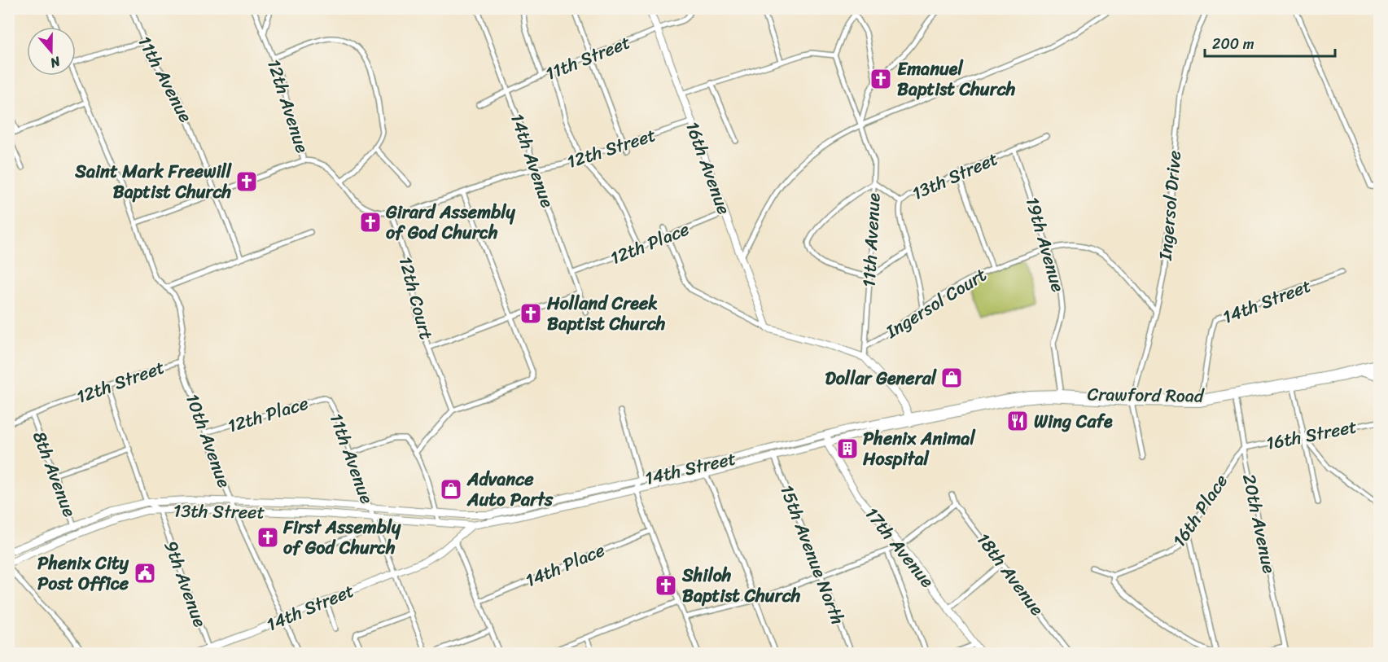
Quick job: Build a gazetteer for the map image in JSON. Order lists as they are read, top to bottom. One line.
{"streets":{"main road":["13th Street","14th Street","Crawford Road"],"street":["11th Street","11th Avenue","12th Avenue","12th Street","14th Avenue","16th Avenue","Ingersol Drive","12th Place","19th Avenue","12th Court","Ingersol Court","16th Street","10th Avenue","8th Avenue","16th Place","20th Avenue","17th Avenue","15th Avenue North","14th Place","18th Avenue","9th Avenue"]},"crossings":[["11th Street","14th Avenue"],["11th Street","16th Avenue"],["11th Avenue","13th Street"],["11th Avenue","12th Place"],["11th Avenue","14th Street"],["11th Avenue","Ingersol Court"],["12th Avenue","12th Street"],["12th Avenue","12th Court"],["12th Street","14th Avenue"],["12th Street","16th Avenue"],["12th Street","12th Court"],["12th Street","10th Avenue"],["12th Street","8th Avenue"],["14th Avenue","12th Place"],["16th Avenue","12th Place"],["13th Street","19th Avenue"],["13th Street","10th Avenue"],["13th Street","8th Avenue"],["13th Street","9th Avenue"],["Ingersol Drive","Ingersol Court"],["Ingersol Drive","Crawford Road"],["12th Place","10th Avenue"],["19th Avenue","Ingersol Court"],["19th Avenue","Crawford Road"],["14th Street","Crawford Road"],["14th Street","10th Avenue"],["14th Street","17th Avenue"],["14th Street","15th Avenue North"],["14th Street","9th Avenue"],["Crawford Road","20th Avenue"],["16th Street","16th Place"],["16th Street","20th Avenue"],["16th Place","20th Avenue"]],"places":{"church":["Emanuel Baptist Church","Saint Mark Freewill Baptist Church","Girard Assembly of God Church","Holland Creek Baptist Church","First Assembly of God Church","Shiloh Baptist Church"],"shop":["Dollar General","Advance Auto Parts"],"restaurant":["Wing Cafe"],"building":["Phenix Animal Hospital"],"public building":["Phenix City Post Office"]},"scale_bar":"200 m","north":"bottom"}
